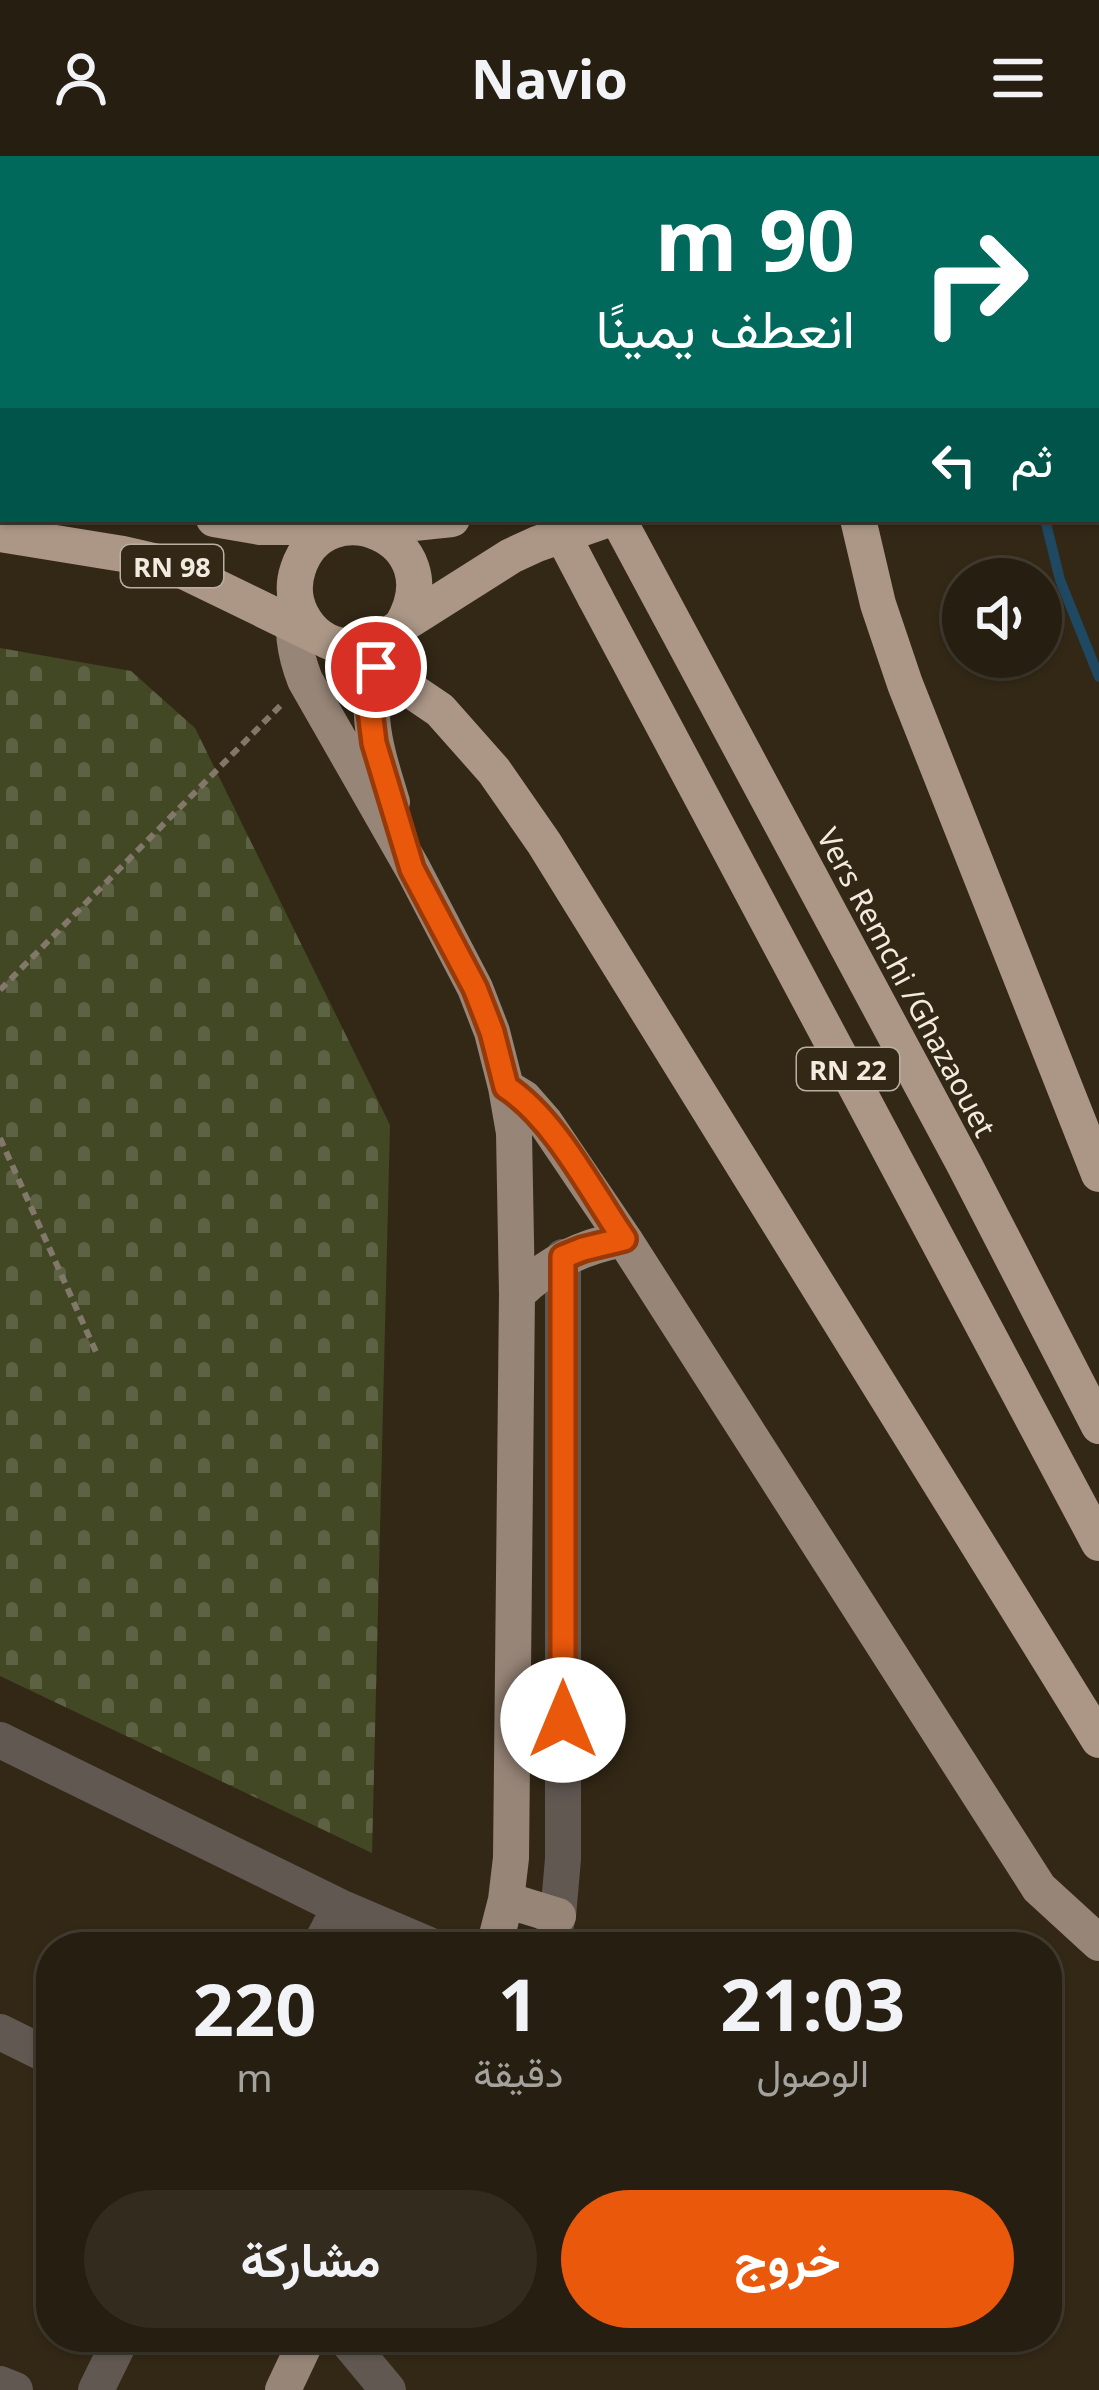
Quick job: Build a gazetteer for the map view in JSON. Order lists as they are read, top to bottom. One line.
{"streets":{"highway":["RN 98","Vers Remchi /Ghazaouet","RN 22"]},"page":{"header":"Navio","turn":["90 m","انعطف يمينًا"],"then":"ثم","eta":["21:03","الوصول","1","دقيقة","220","m"],"buttons":["خروج","مشاركة"]}}
